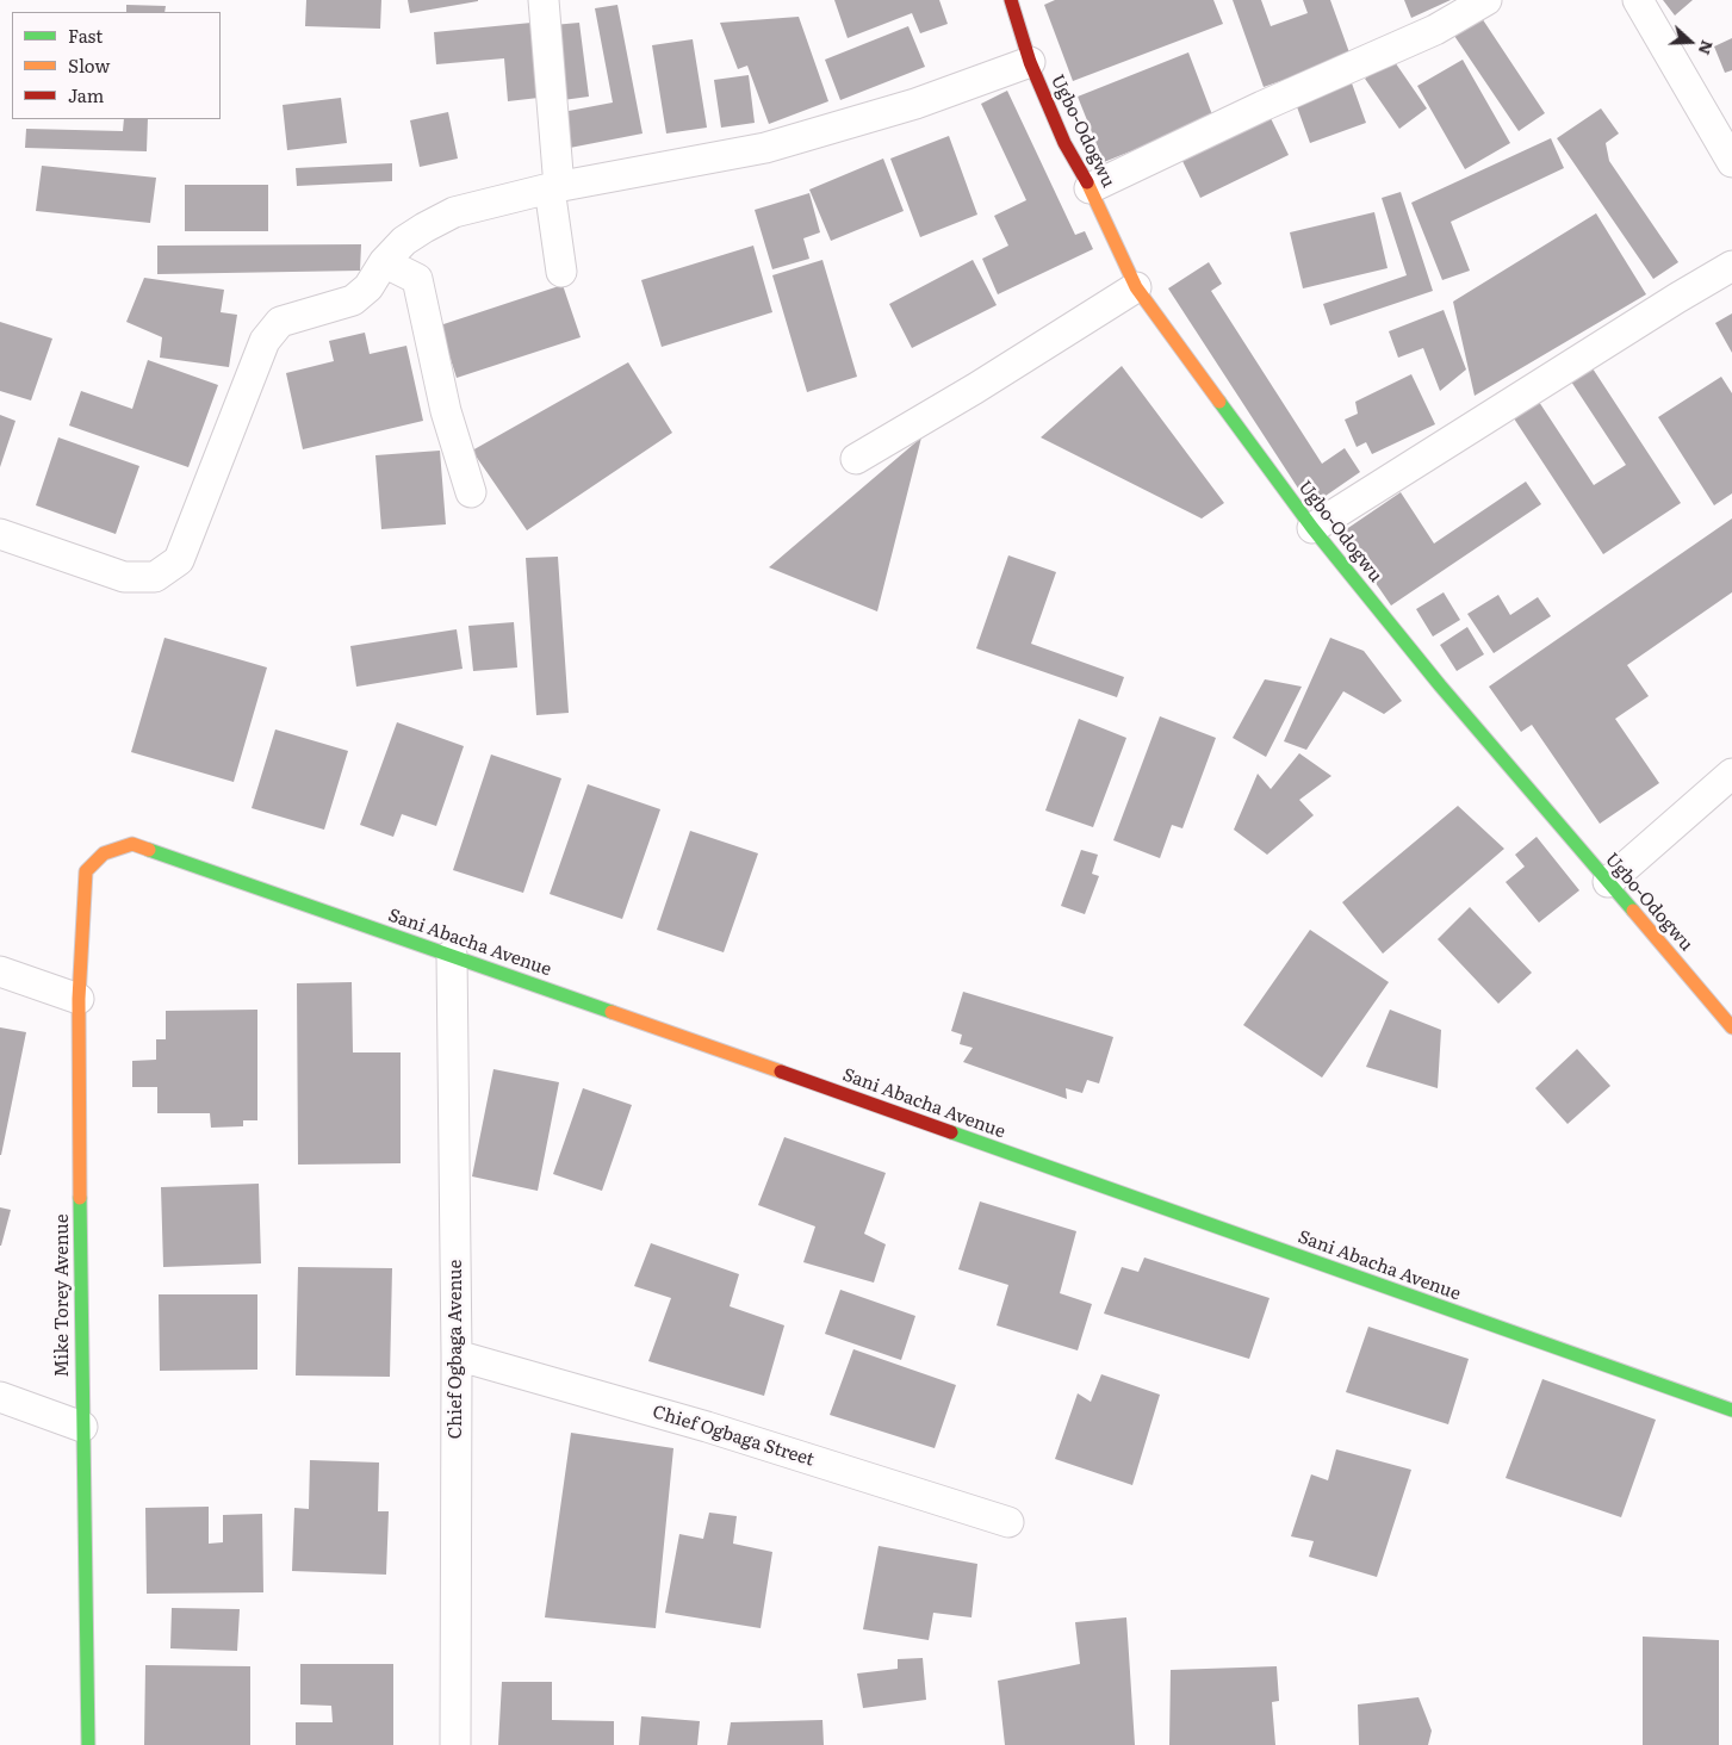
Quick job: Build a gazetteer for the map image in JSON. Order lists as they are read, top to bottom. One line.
{"streets":{"street":["Ugbo-Odogwu","Sani Abacha Avenue","Mike Torey Avenue","Chief Ogbaga Avenue","Chief Ogbaga Street"]},"crossings":[["Sani Abacha Avenue","Mike Torey Avenue"],["Sani Abacha Avenue","Chief Ogbaga Avenue"],["Chief Ogbaga Avenue","Chief Ogbaga Street"]],"legend":["Fast","Slow","Jam"],"north":"right"}
